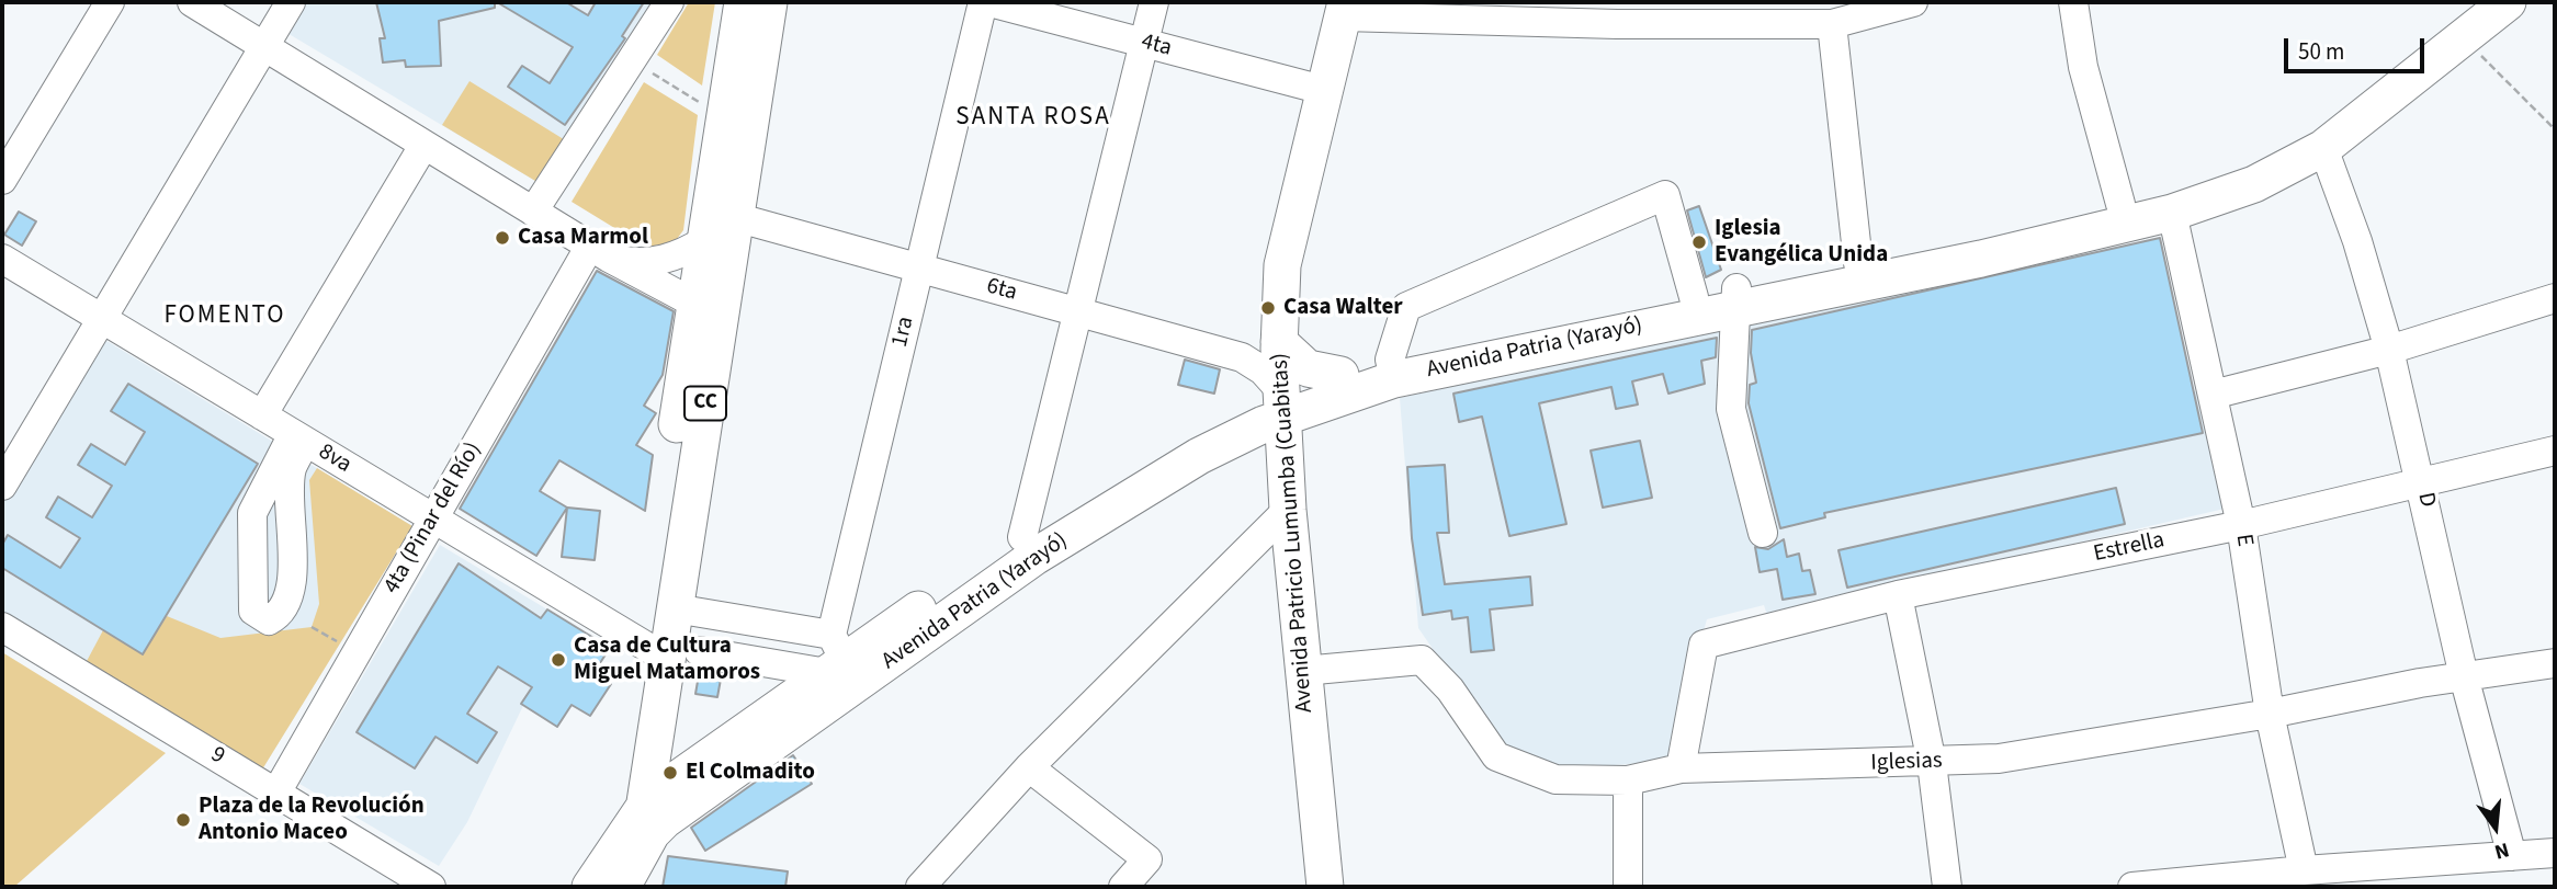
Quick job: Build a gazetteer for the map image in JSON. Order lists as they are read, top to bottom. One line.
{"streets":{"main road":["Avenida Patria (Yarayó)","CC","Avenida Patricio Lumumba (Cuabitas)"],"street":["4ta","6ta","1ra","8va","D","4ta (Pinar del Río)","E","Estrella","9","Iglesias"]},"crossings":[["4ta","Avenida Patricio Lumumba (Cuabitas)"],["6ta","1ra"],["6ta","Avenida Patria (Yarayó)"],["6ta","CC"],["6ta","Avenida Patricio Lumumba (Cuabitas)"],["1ra","Avenida Patria (Yarayó)"],["Avenida Patria (Yarayó)","CC"],["Avenida Patria (Yarayó)","D"],["Avenida Patria (Yarayó)","Avenida Patricio Lumumba (Cuabitas)"],["Avenida Patria (Yarayó)","E"],["CC","8va"],["8va","4ta (Pinar del Río)"],["D","Estrella"],["D","Iglesias"],["4ta (Pinar del Río)","9"],["Avenida Patricio Lumumba (Cuabitas)","Iglesias"],["E","Estrella"],["E","Iglesias"],["Estrella","Iglesias"]],"districts":["SANTA ROSA","FOMENTO"],"places":["Casa Marmol","Iglesia Evangélica Unida","Casa Walter","Casa de Cultura Miguel Matamoros","El Colmadito","Plaza de la Revolución Antonio Maceo"],"scale_bar":"50 m","north":"bottom"}
